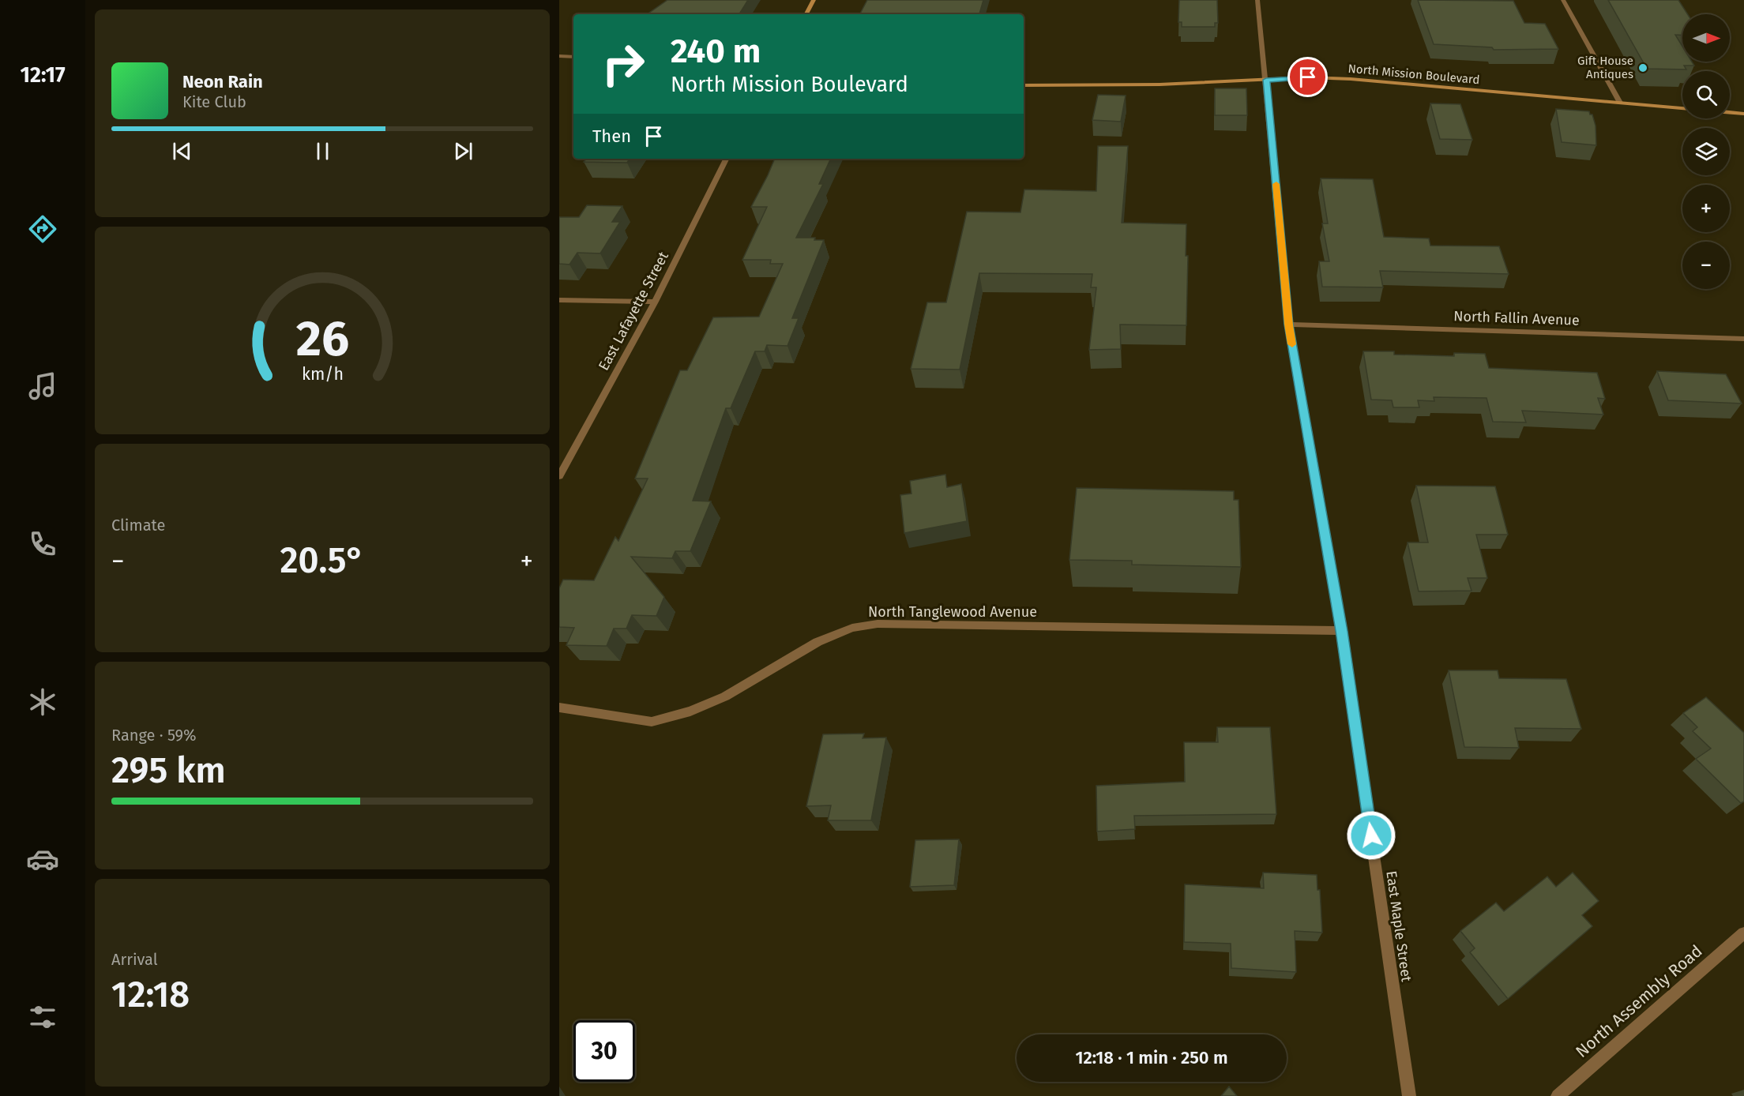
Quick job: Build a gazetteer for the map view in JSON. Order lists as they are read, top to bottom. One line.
{"streets":{"main road":["North Mission Boulevard"],"street":["East Lafayette Street","North Fallin Avenue","North Tanglewood Avenue","East Maple Street","North Assembly Road"]},"crossings":[["North Mission Boulevard","East Maple Street"],["North Fallin Avenue","East Maple Street"],["North Tanglewood Avenue","East Maple Street"]],"places":["Gift House Antiques"],"north":"right","page":{"tabs":"12:17","map_buttons":["+","−"],"turn":["240 m","North Mission Boulevard"],"song":["Neon Rain","Kite Club"],"then":"Then","tile":["Climate",["Range · 59%","295 km"],["Arrival","12:18"]],"heat":["−","20.5°","+"],"limit":"30","trip":"12:18 · 1 min · 250 m","gauge":["26","km/h"]}}
